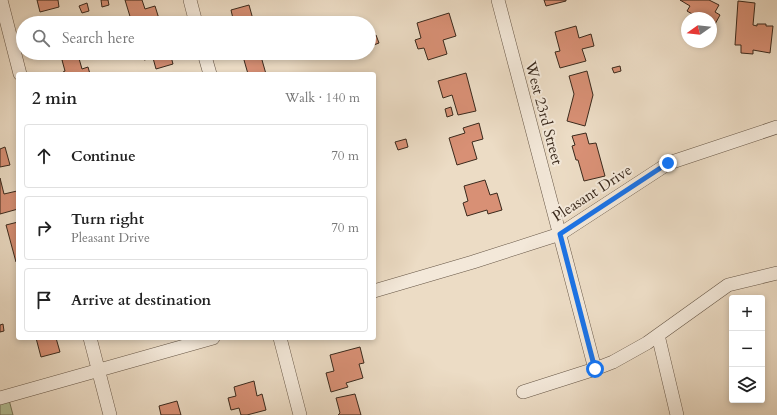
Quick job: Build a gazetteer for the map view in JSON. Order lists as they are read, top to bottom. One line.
{"streets":{"street":["West 23rd Street","Pleasant Drive"]},"crossings":[["West 23rd Street","Pleasant Drive"]],"north":"left","page":{"search":"Search here","heading":["2 min","Walk · 140 m"],"list":[["Continue","70 m"],["Turn right","Pleasant Drive","70 m"],"Arrive at destination"],"map_buttons":["+","−"]}}
